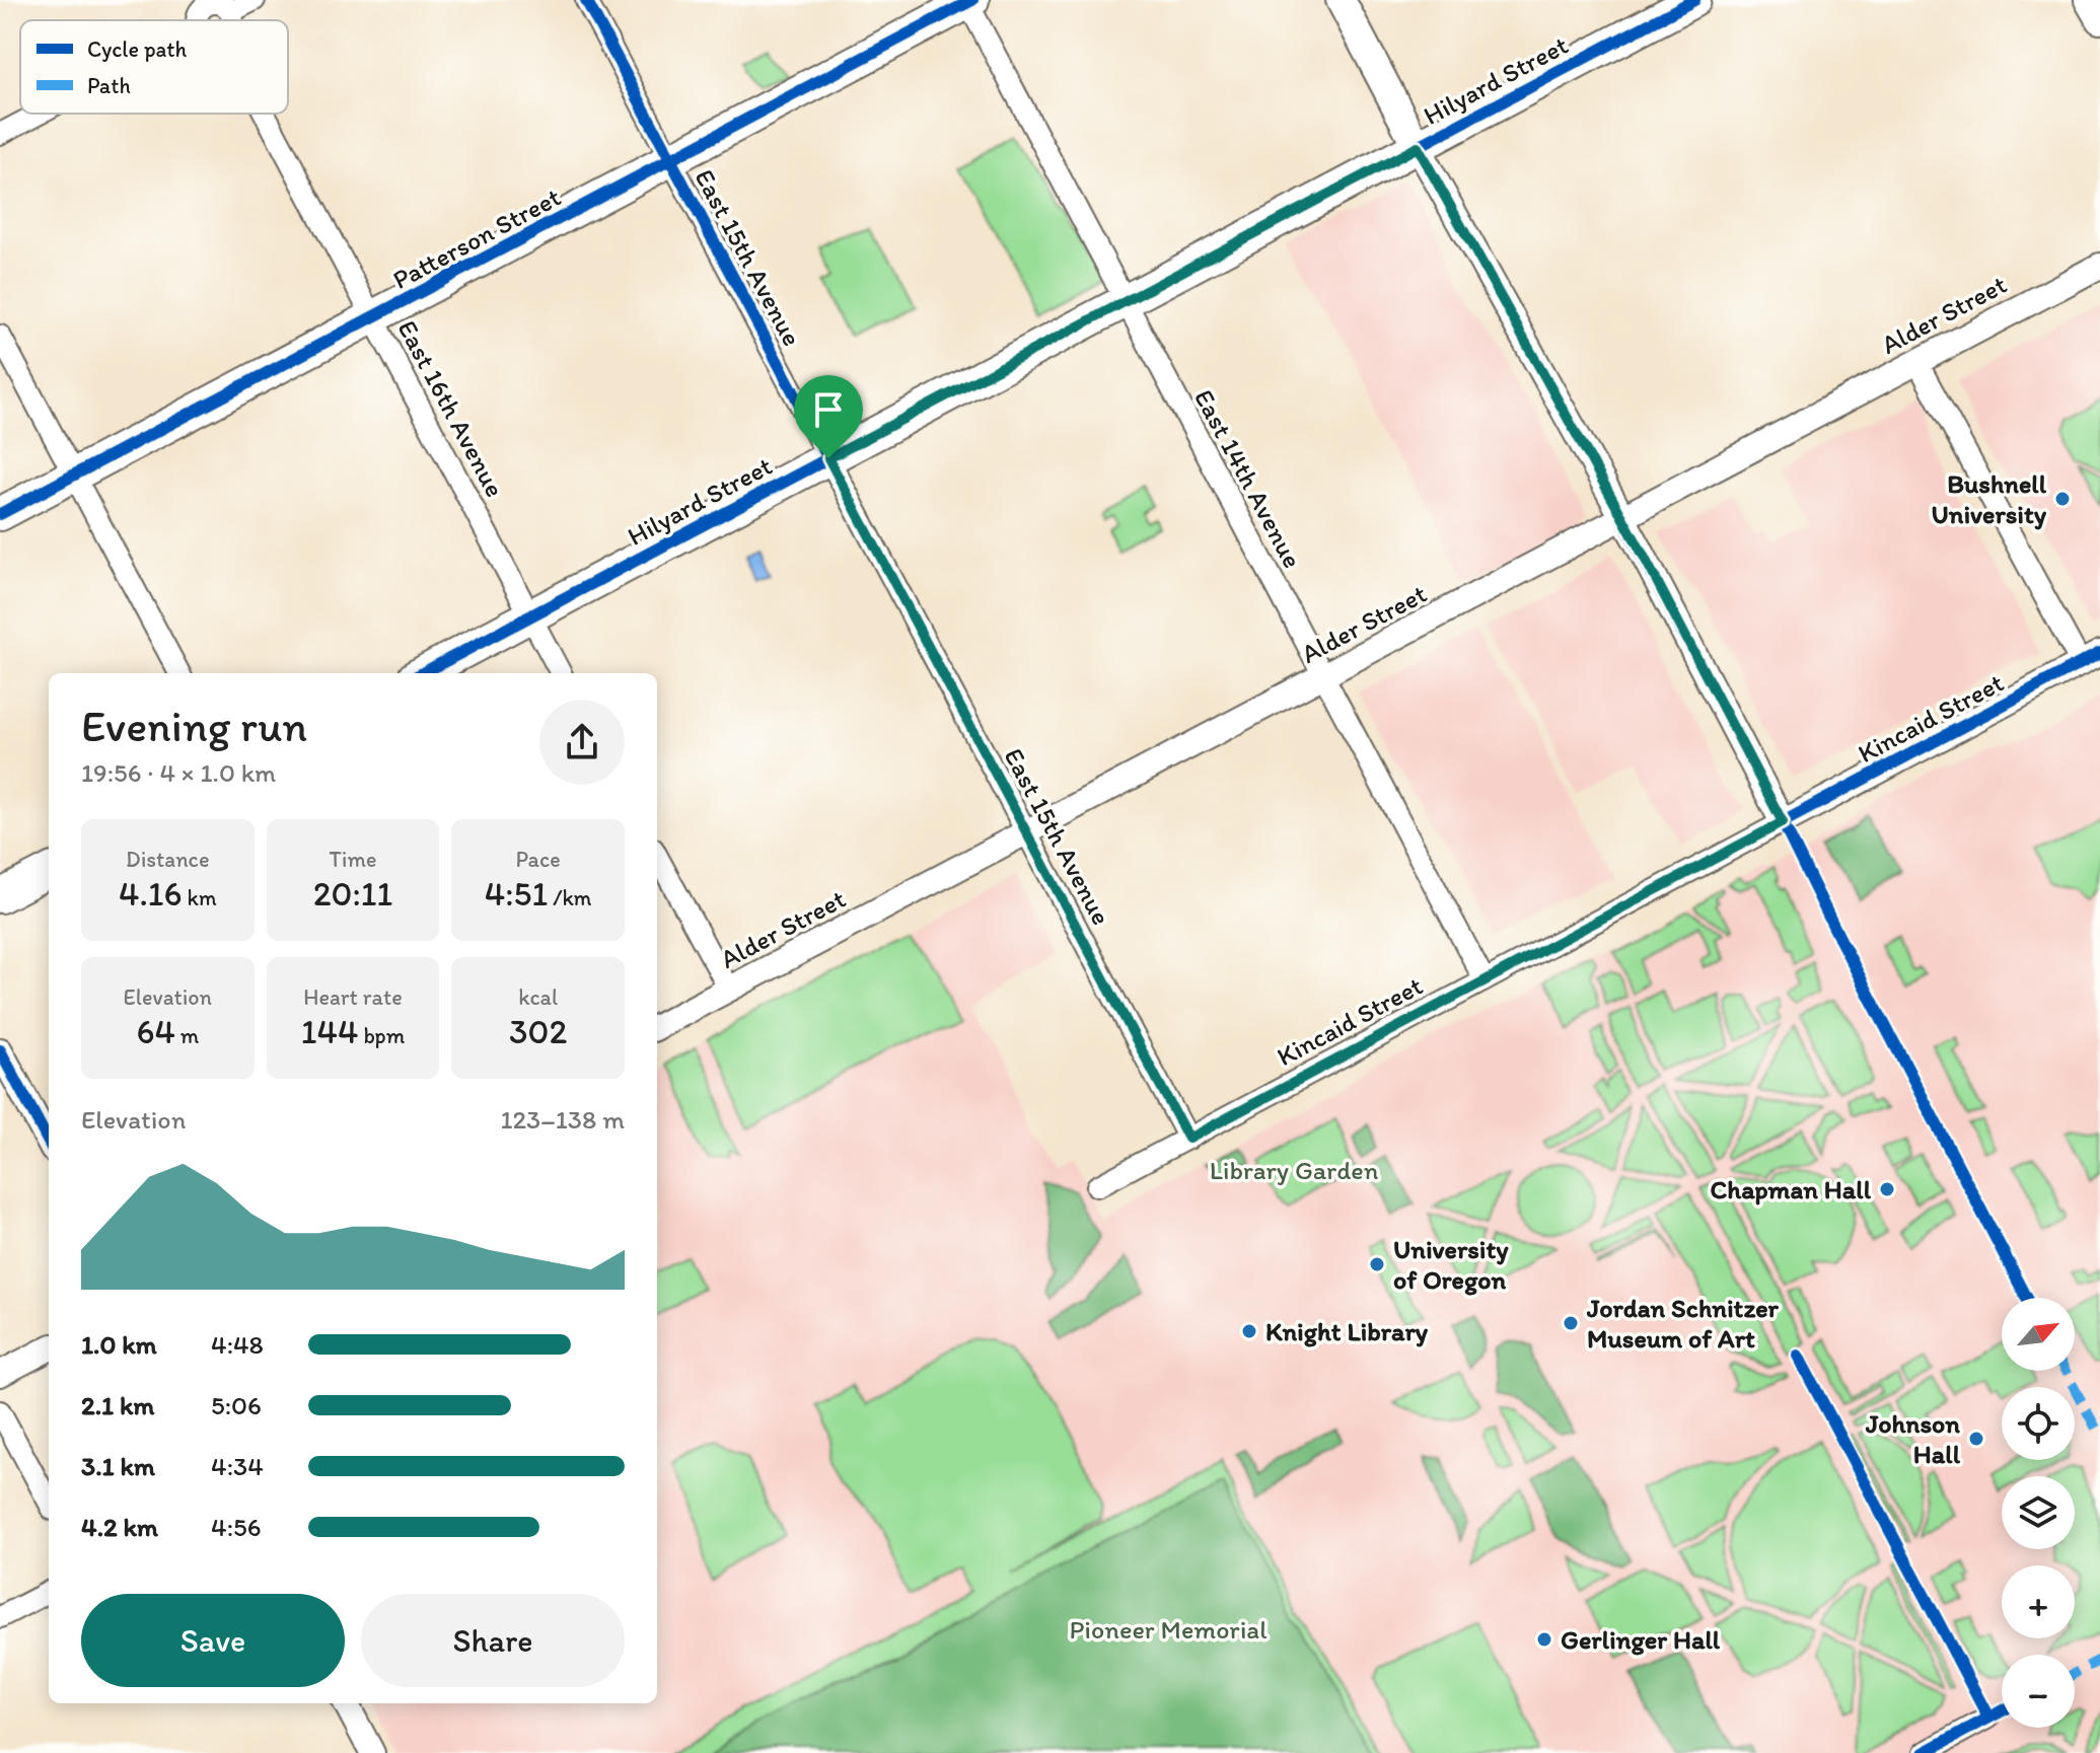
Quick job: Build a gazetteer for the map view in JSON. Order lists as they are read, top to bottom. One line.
{"streets":{"main road":["Hilyard Street","Patterson Street"],"street":["East 15th Avenue","Alder Street","East 16th Avenue","East 14th Avenue","Kincaid Street"]},"crossings":[["Hilyard Street","East 15th Avenue"],["Hilyard Street","East 16th Avenue"],["Hilyard Street","East 14th Avenue"],["Patterson Street","East 15th Avenue"],["Patterson Street","East 16th Avenue"],["Patterson Street","East 14th Avenue"],["East 15th Avenue","Alder Street"],["East 15th Avenue","Kincaid Street"],["Alder Street","East 14th Avenue"],["East 14th Avenue","Kincaid Street"]],"parks":["Library Garden","Pioneer Memorial"],"places":["Bushnell University","Chapman Hall","University of Oregon","Jordan Schnitzer Museum of Art","Knight Library","Johnson Hall","Gerlinger Hall"],"legend":["Cycle path","Path"],"north":"top right","page":{"heading":["Evening run","19:56 · 4 × 1.0 km"],"stats":[["Distance","4.16 km"],["Time","20:11"],["Pace","4:51 /km"],["Elevation","64 m"],["Heart rate","144 bpm"],["kcal","302"]],"chart":["Elevation","123–138 m"],"map_buttons":["+","−"],"list":[{"name":"1.0 km","note":"4:48"},{"name":"2.1 km","note":"5:06"},{"name":"3.1 km","note":"4:34"},{"name":"4.2 km","note":"4:56"}],"buttons":["Save","Share"]}}
